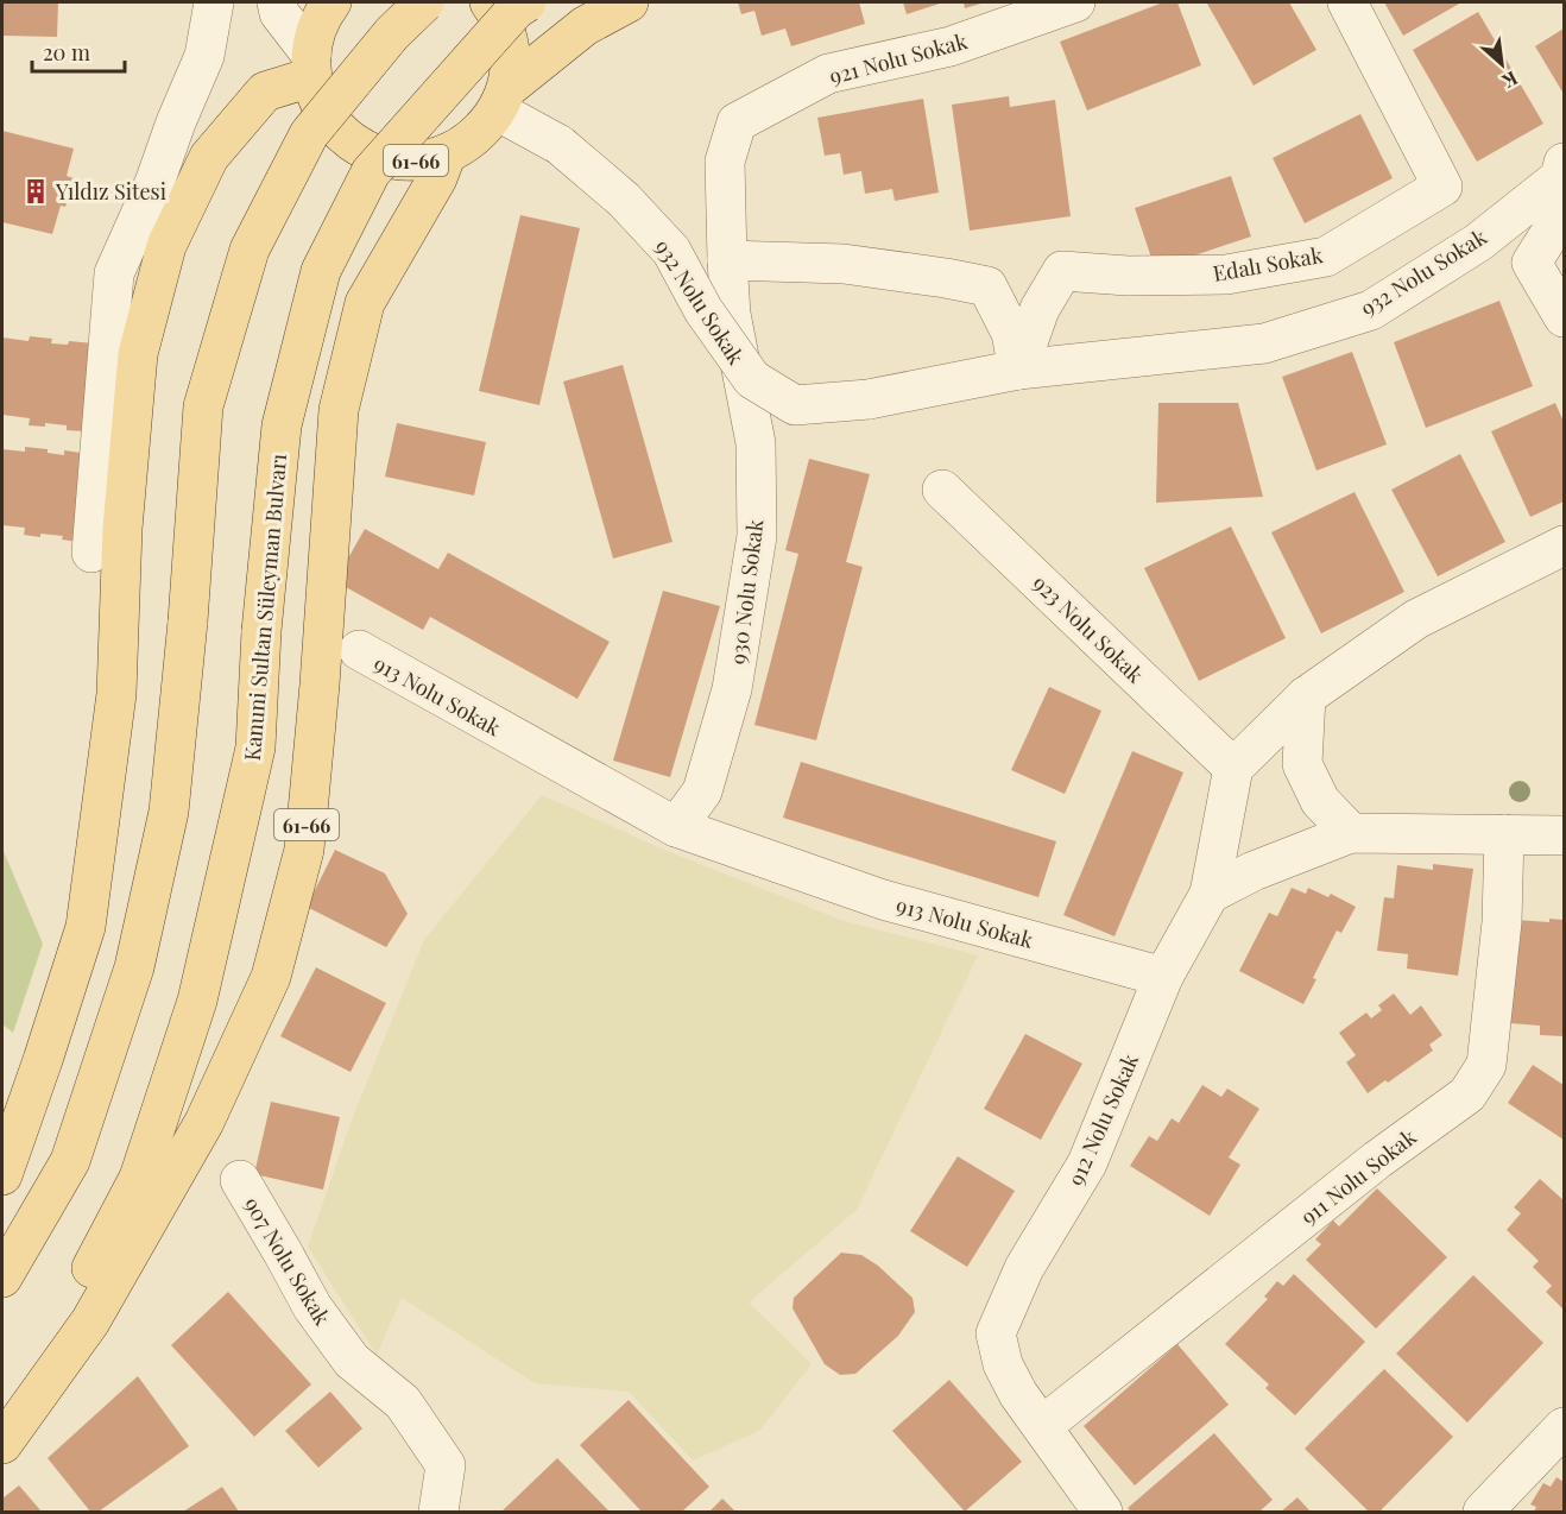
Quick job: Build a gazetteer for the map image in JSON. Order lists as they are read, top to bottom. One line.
{"streets":{"main road":["61-66","Kanuni Sultan Süleyman Bulvarı"],"street":["921 Nolu Sokak","Edalı Sokak","932 Nolu Sokak","930 Nolu Sokak","923 Nolu Sokak","913 Nolu Sokak","912 Nolu Sokak","911 Nolu Sokak","907 Nolu Sokak"]},"crossings":[["921 Nolu Sokak","930 Nolu Sokak"],["61-66","932 Nolu Sokak"],["Edalı Sokak","932 Nolu Sokak"],["930 Nolu Sokak","913 Nolu Sokak"],["913 Nolu Sokak","912 Nolu Sokak"],["912 Nolu Sokak","911 Nolu Sokak"]],"places":{"building":["Yıldız Sitesi"]},"scale_bar":"20 m","north":"bottom right"}
